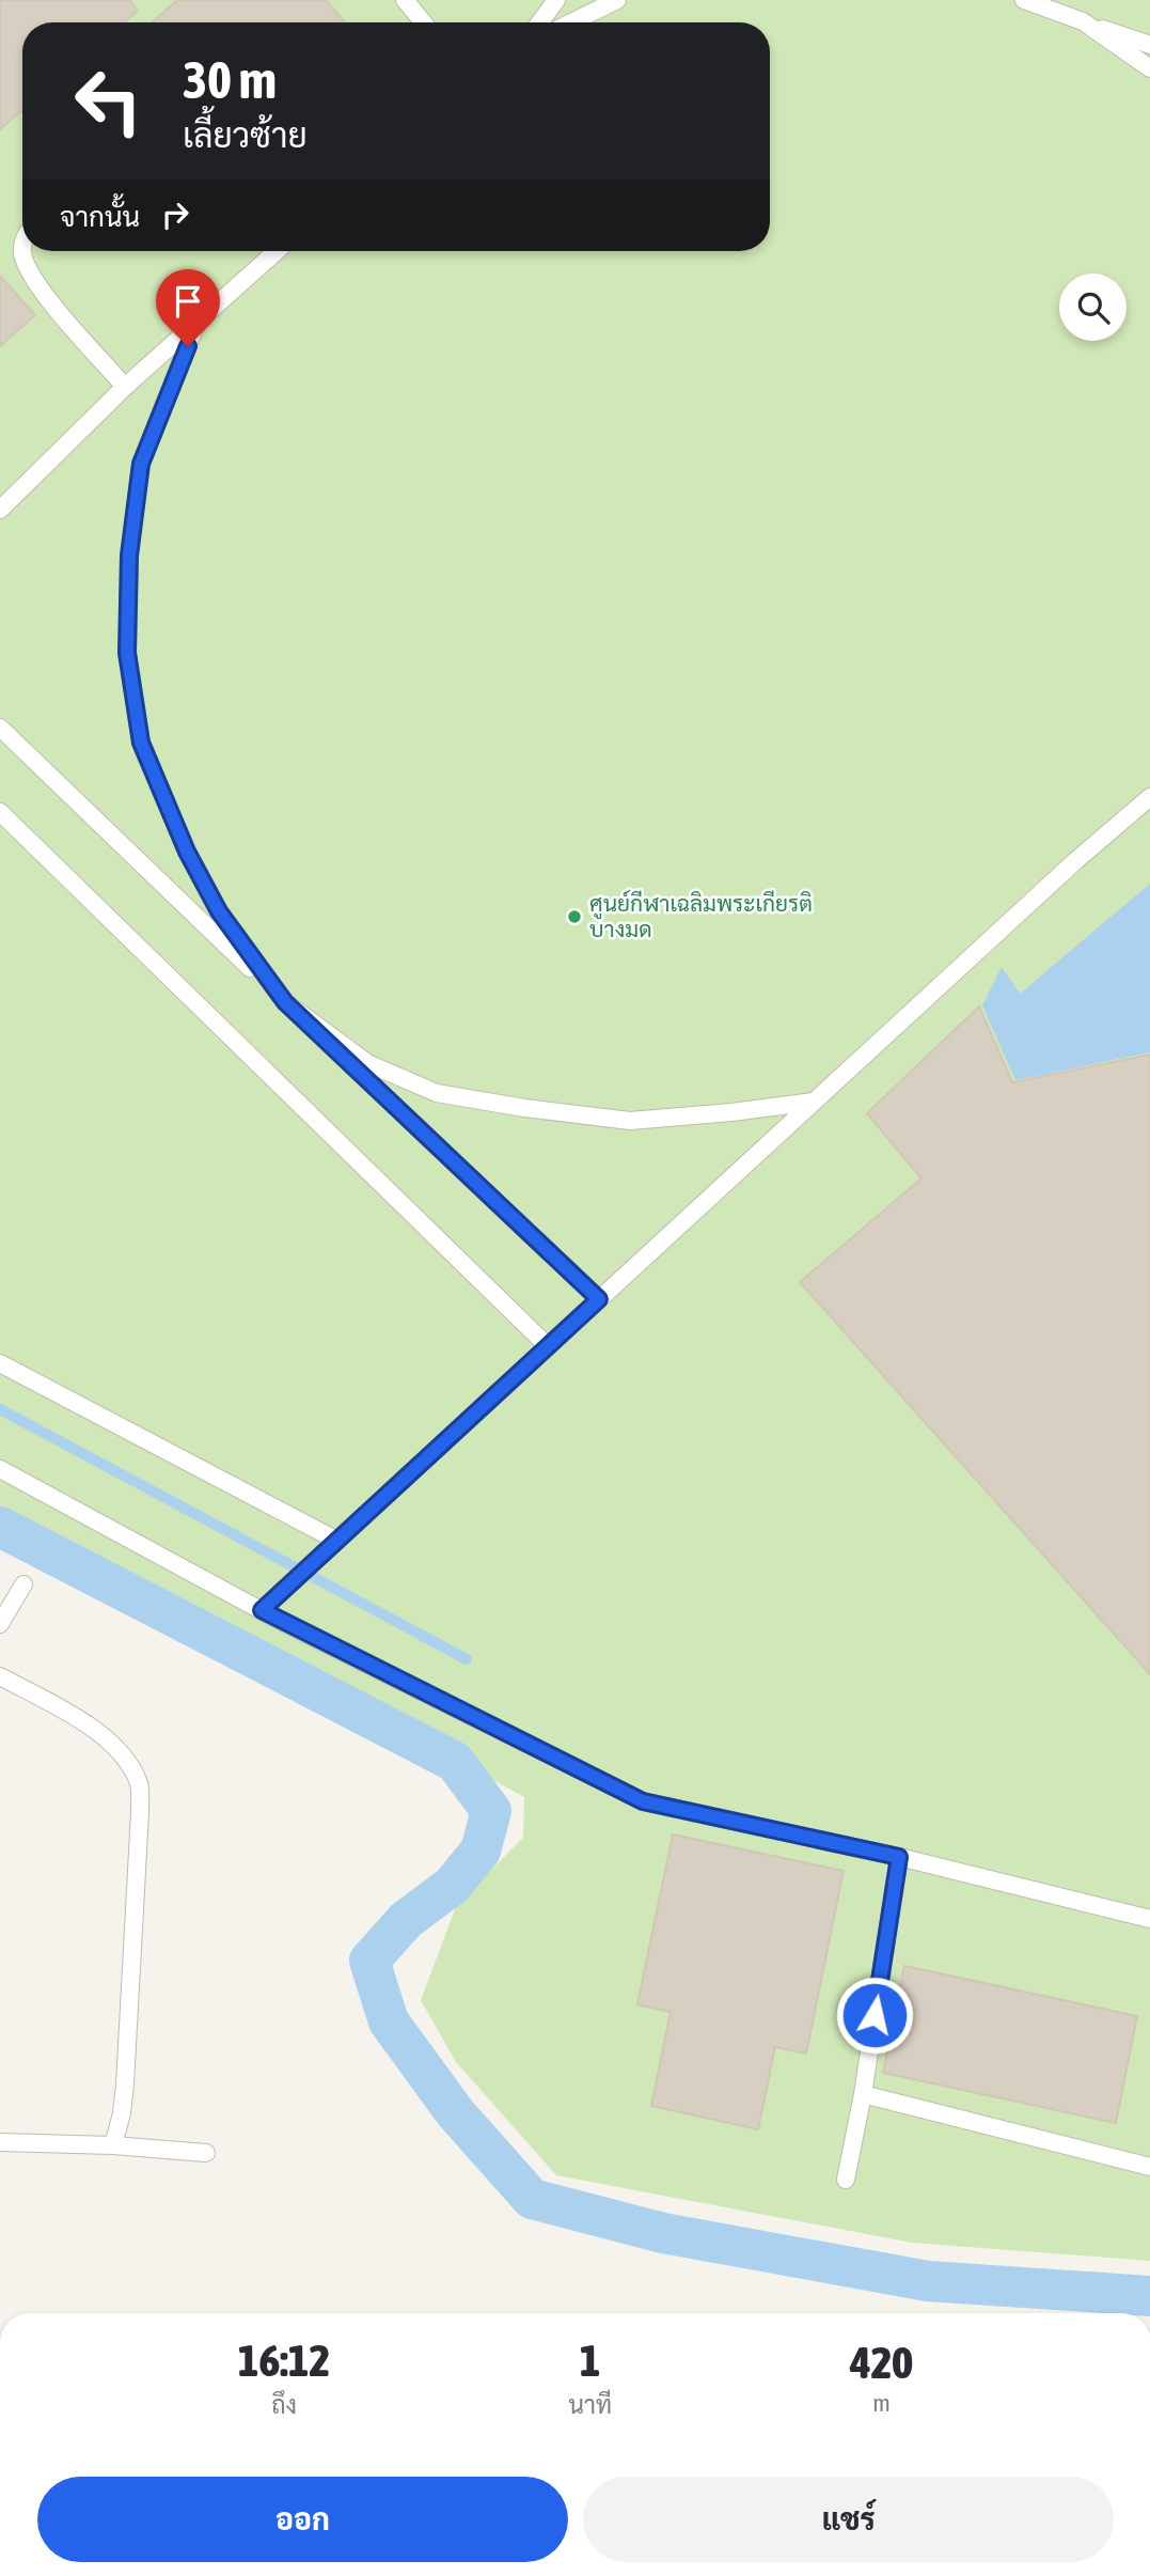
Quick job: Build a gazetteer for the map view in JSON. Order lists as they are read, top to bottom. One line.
{"places":["ศูนย์กีฬาเฉลิมพระเกียรติ บางมด"],"page":{"turn":["30 m","เลี้ยวซ้าย"],"then":"จากนั้น","eta":["16:12","ถึง","1","นาที","420","m"],"buttons":["ออก","แชร์"]}}
